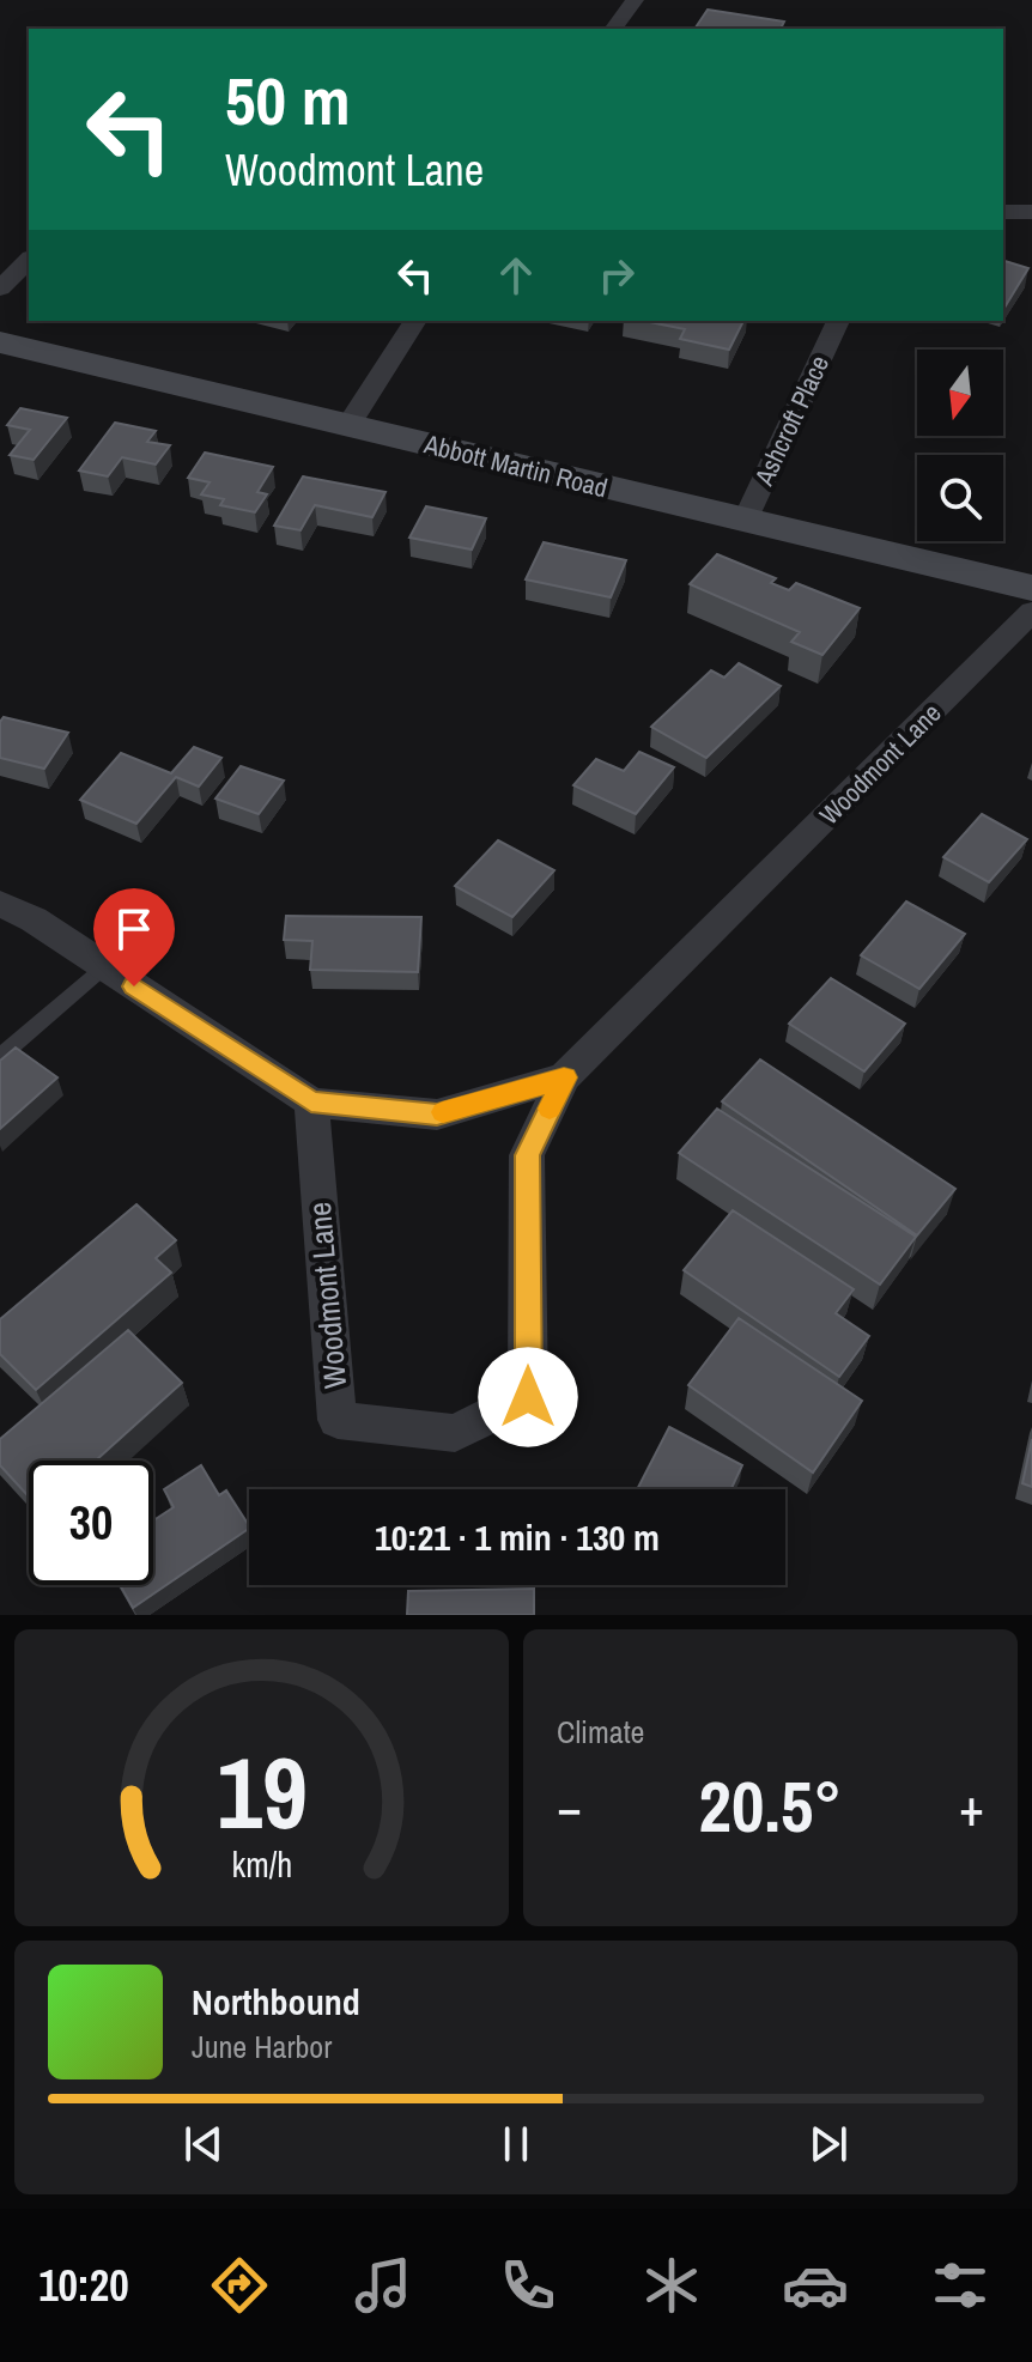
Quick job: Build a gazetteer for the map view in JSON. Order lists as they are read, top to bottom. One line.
{"streets":{"main road":["Abbott Martin Road"],"street":["Ashcroft Place","Woodmont Lane"]},"crossings":[["Ashcroft Place","Abbott Martin Road"]],"north":"bottom","page":{"turn":["50 m","Woodmont Lane"],"limit":"30","trip":"10:21 · 1 min · 130 m","tile":"Climate","heat":["−","20.5°","+"],"song":["Northbound","June Harbor"],"tabs":"10:20","gauge":["19","km/h"]}}
